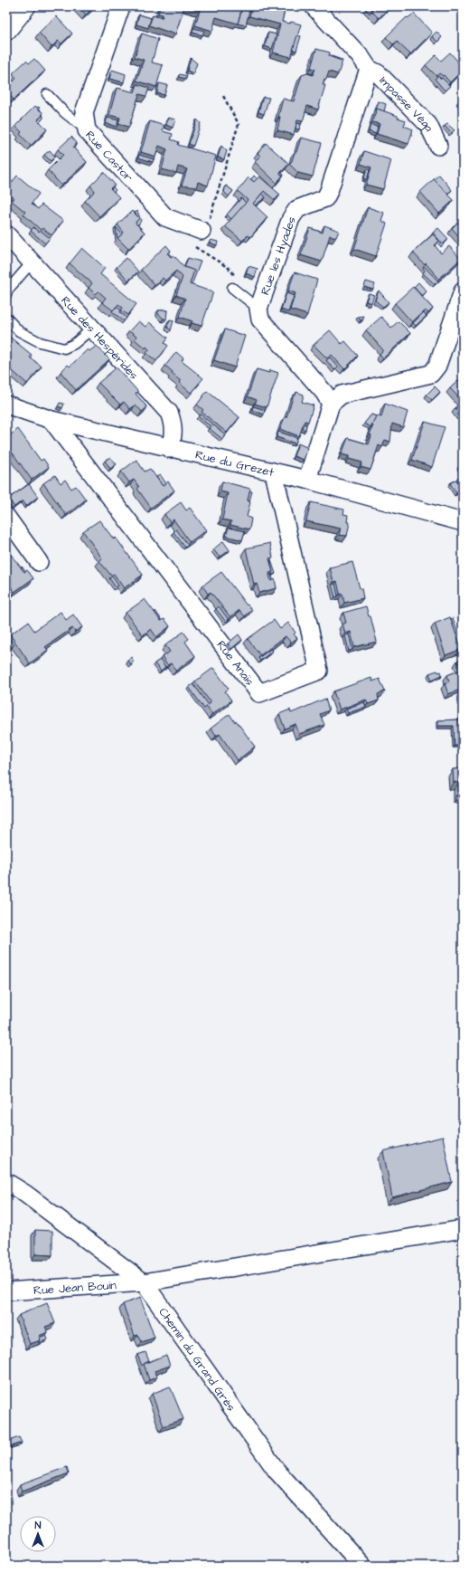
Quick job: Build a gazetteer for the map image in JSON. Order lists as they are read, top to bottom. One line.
{"streets":{"street":["Impasse Véga","Rue Castor","Rue les Hyades","Rue des Hespérides","Rue du Grezet","Rue Anaïs","Rue Jean Bouin","Chemin du Grand Grès"]},"crossings":[["Impasse Véga","Rue les Hyades"],["Rue des Hespérides","Rue du Grezet"],["Rue du Grezet","Rue Anaïs"],["Rue Jean Bouin","Chemin du Grand Grès"]],"north":"top"}
